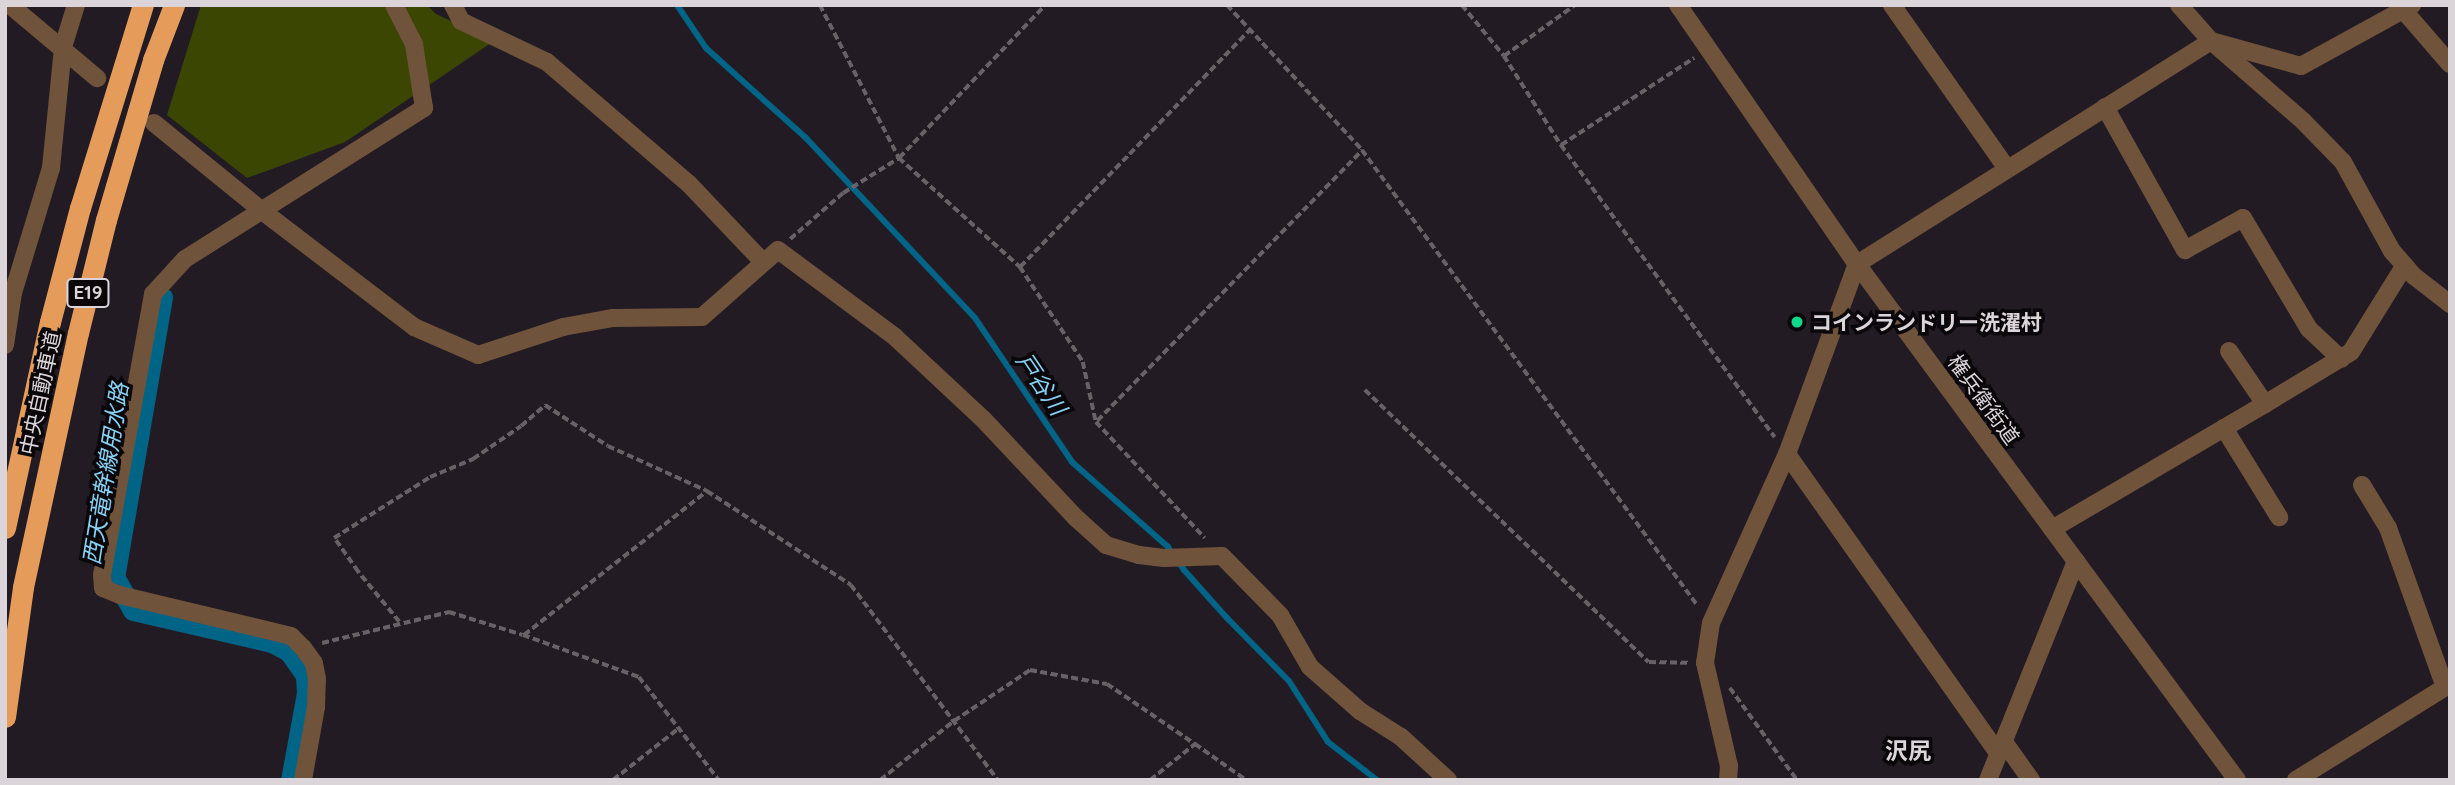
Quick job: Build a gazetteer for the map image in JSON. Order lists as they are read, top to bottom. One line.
{"streets":{"highway":["E19","中央自動車道"],"street":["権兵衛街道"]},"districts":["沢尻"],"water":["戸谷川","西天竜幹線用水路"],"places":["コインランドリー洗濯村"]}
